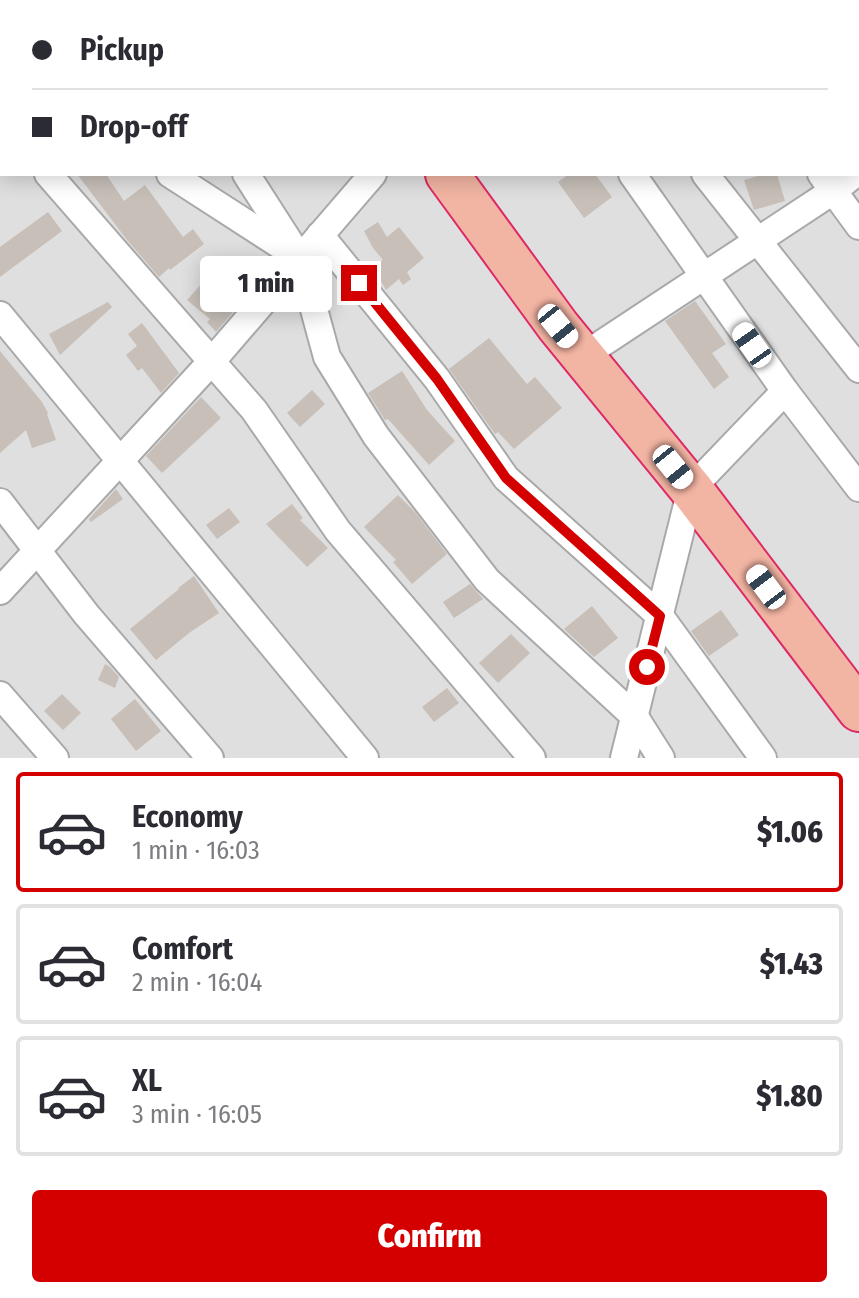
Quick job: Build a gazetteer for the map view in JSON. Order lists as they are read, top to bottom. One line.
{"page":{"banner":["Pickup","Drop-off"],"bubble":"1 min","list":[{"name":"Economy","note":"1 min · 16:03","value":"$1.06"},{"name":"Comfort","note":"2 min · 16:04","value":"$1.43"},{"name":"XL","note":"3 min · 16:05","value":"$1.80"}],"buttons":"Confirm"}}
